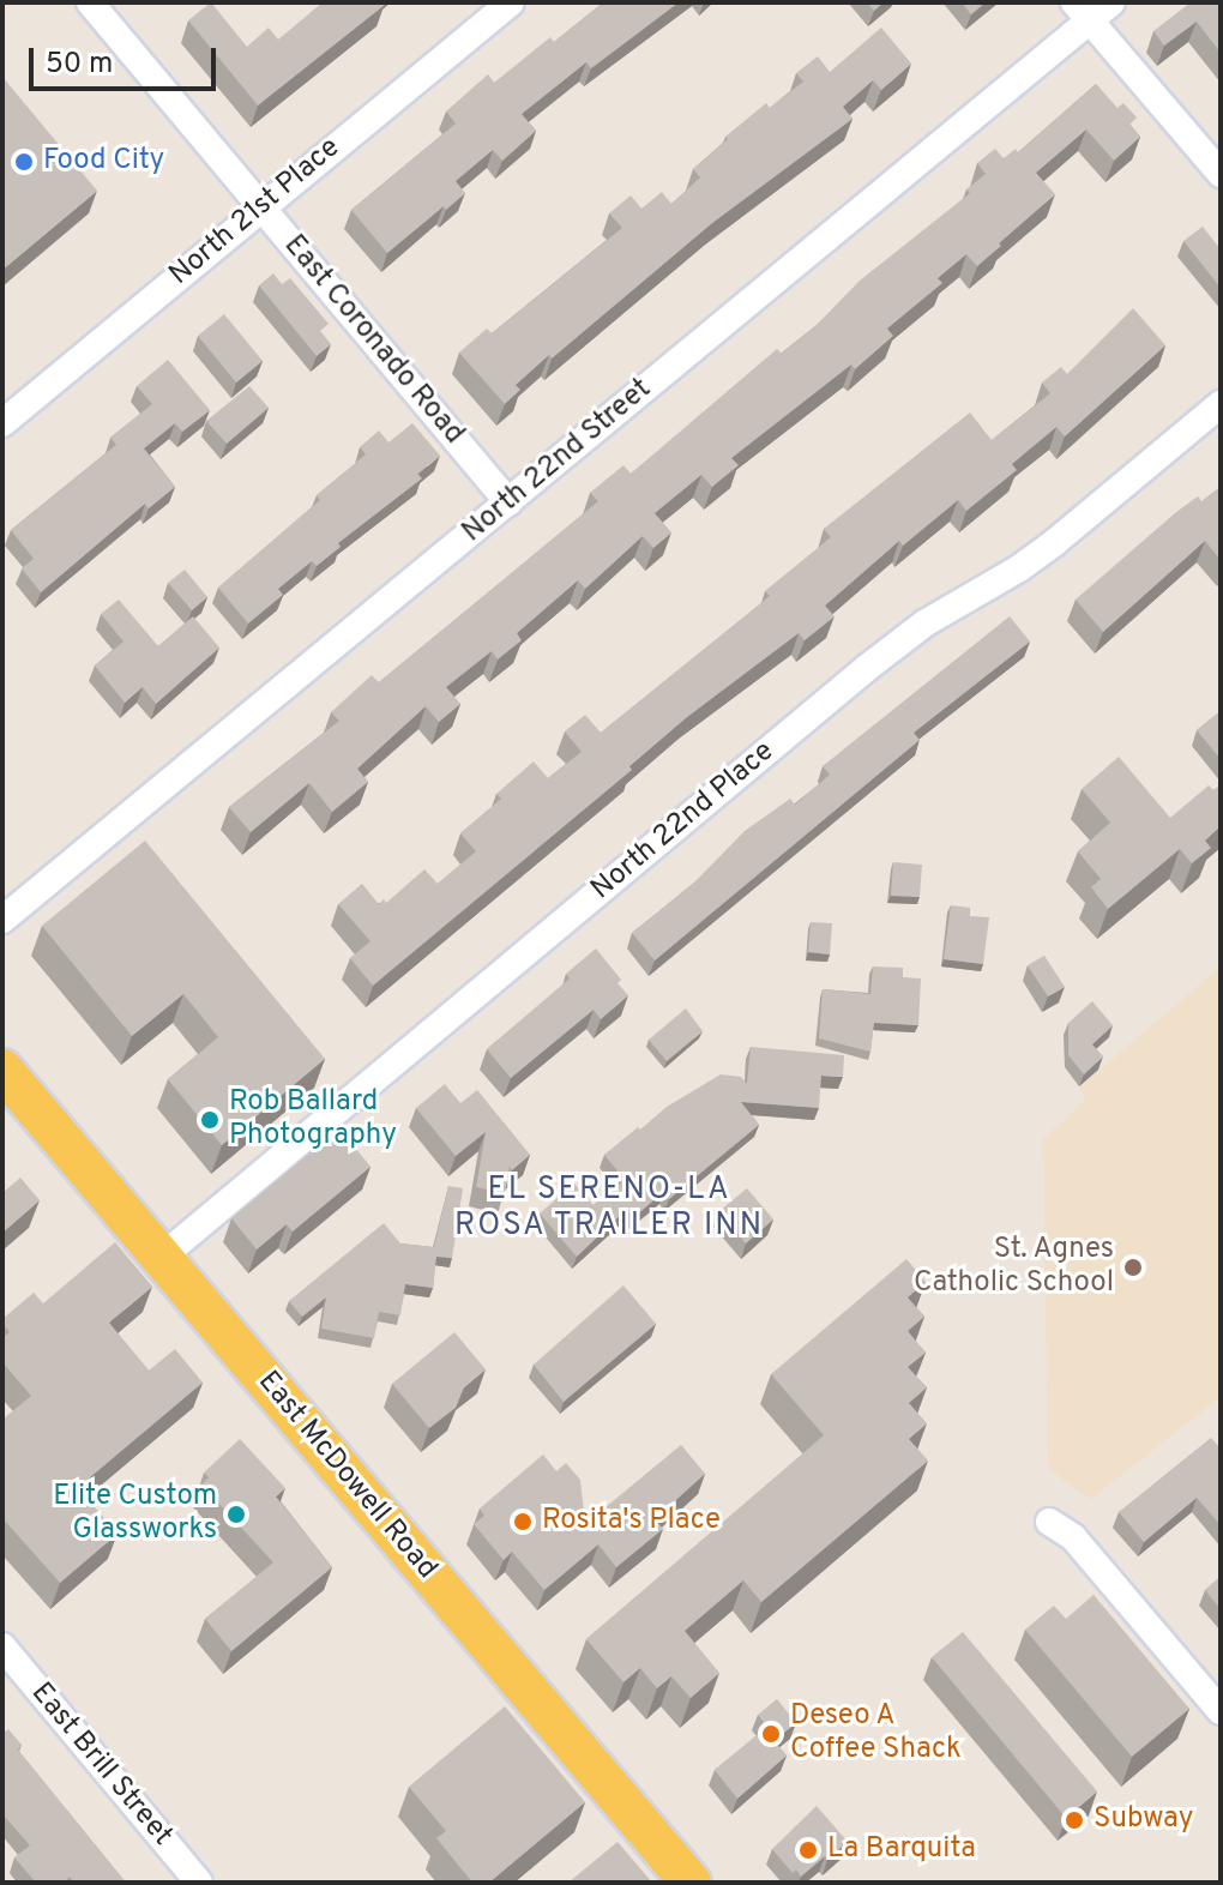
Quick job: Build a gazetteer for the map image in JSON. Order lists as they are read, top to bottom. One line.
{"streets":{"main road":["East McDowell Road"],"street":["North 21st Place","East Coronado Road","North 22nd Street","North 22nd Place","East Brill Street"]},"crossings":[["North 21st Place","East Coronado Road"],["East Coronado Road","North 22nd Street"],["North 22nd Place","East McDowell Road"]],"districts":["EL SERENO-LA ROSA TRAILER INN"],"places":["Food City","Rob Ballard Photography","St. Agnes Catholic School","Elite Custom Glassworks","Rosita's Place","Deseo A Coffee Shack","Subway","La Barquita"],"scale_bar":"50 m"}
